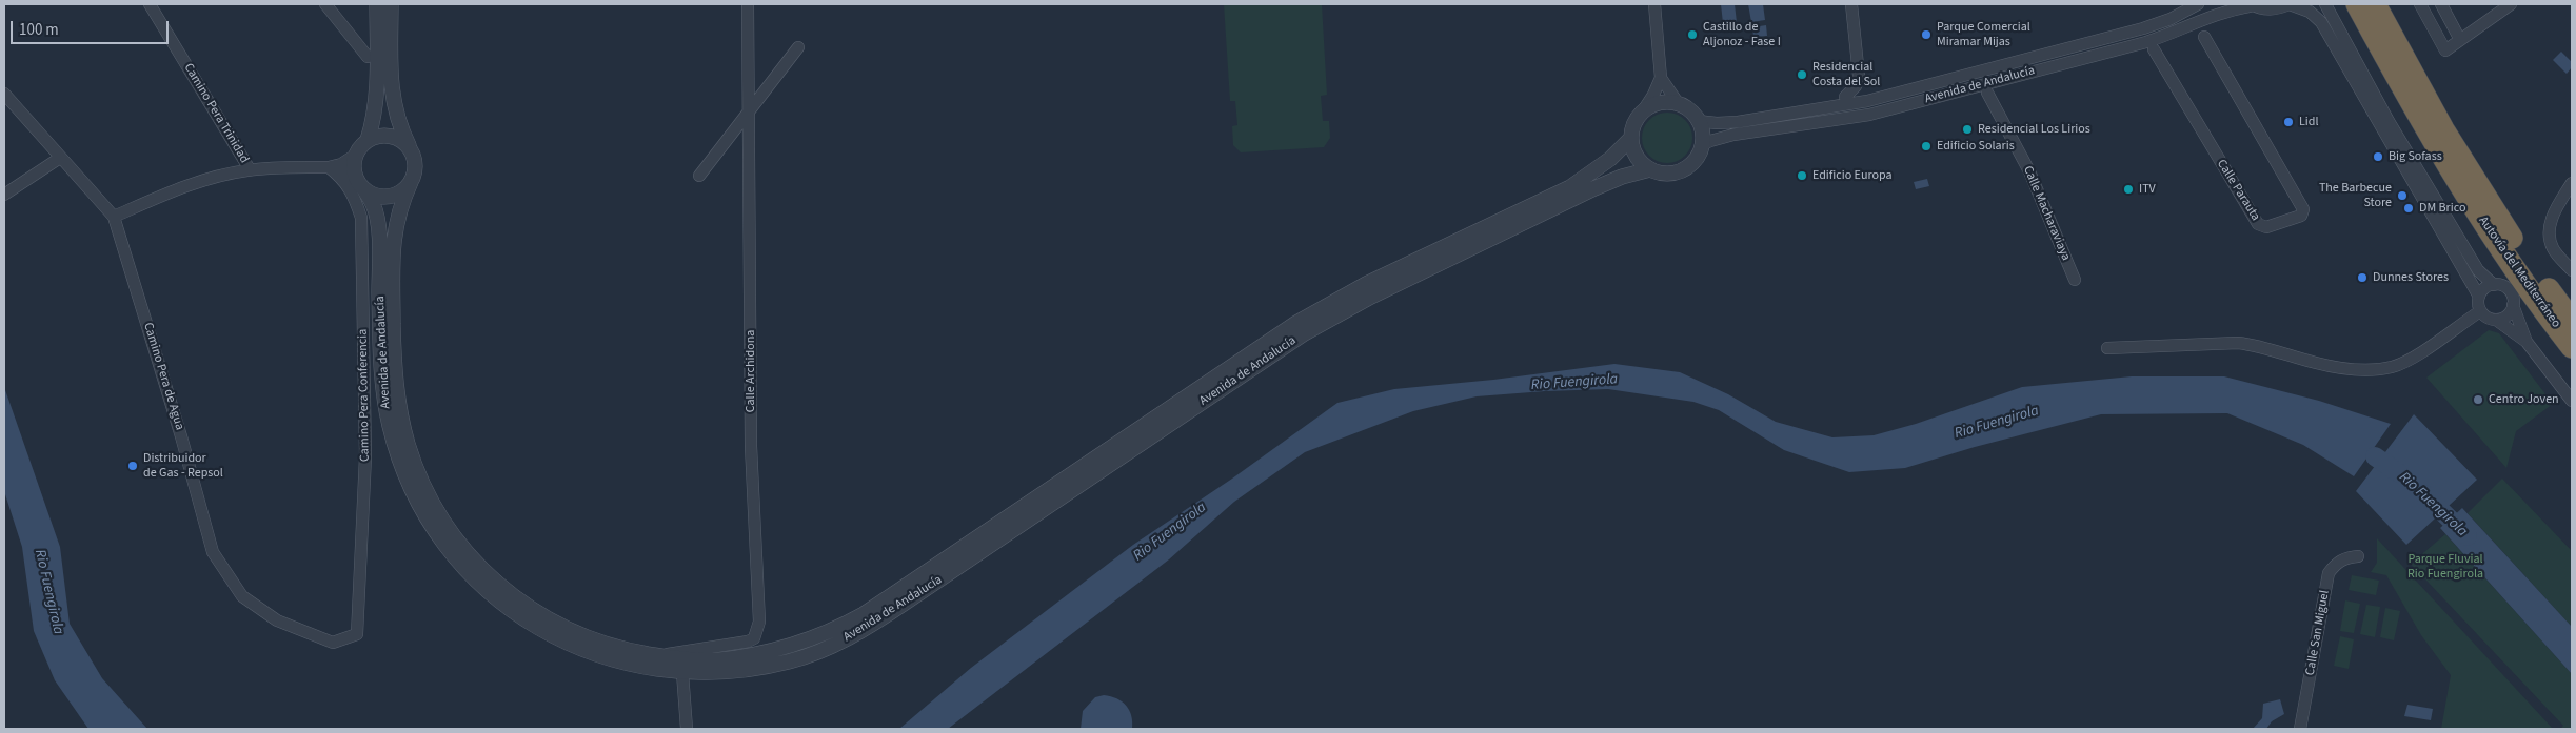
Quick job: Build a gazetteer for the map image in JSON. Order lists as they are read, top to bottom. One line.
{"streets":{"highway":["Autovía del Mediterráneo"],"street":["Avenida de Andalucía","Camino Pera Trinidad","Calle Parauta","Calle Macharaviaya","Calle Archidona","Camino Pera de Agua","Camino Pera Conferencia","Calle San Miguel"]},"crossings":[["Avenida de Andalucía","Calle Archidona"],["Camino Pera de Agua","Camino Pera Conferencia"]],"water":["Rio Fuengirola"],"parks":["Parque Fluvial Rio Fuengirola"],"places":["Castillo de Aljonoz - Fase I","Parque Comercial Miramar Mijas","Residencial Costa del Sol","Lidl","Residencial Los Lirios","Edificio Solaris","Big Sofass","Edificio Europa","ITV","The Barbecue Store","DM Brico","Dunnes Stores","Centro Joven","Distribuidor de Gas - Repsol"],"scale_bar":"100 m"}
